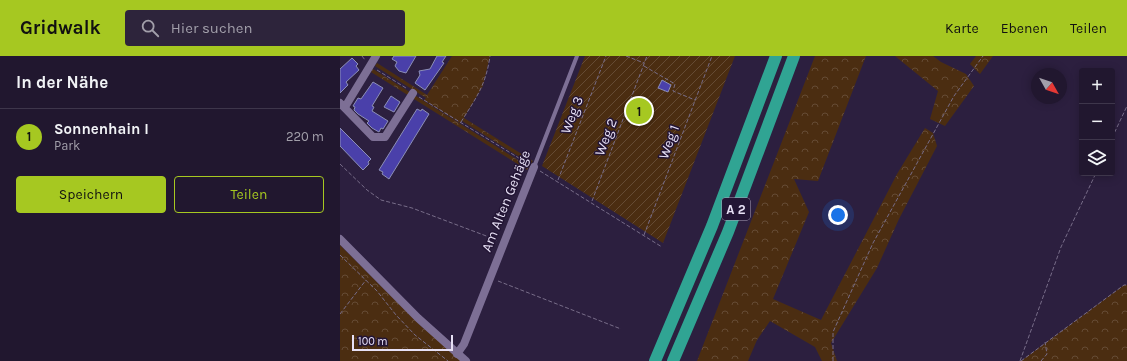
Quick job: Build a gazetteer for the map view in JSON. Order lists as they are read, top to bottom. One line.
{"streets":{"highway":["A 2"],"street":["Am Alten Gehäge"],"path":["Weg 3","Weg 2","Weg 1"]},"scale_bar":"100 m","north":"bottom right","page":{"header":"Gridwalk","search":"Hier suchen","nav":["Karte","Ebenen","Teilen"],"heading":"In der Nähe","map_buttons":["+","−"],"pins":"1","list":[{"mark":"1","name":"Sonnenhain I","note":"Park","value":"220 m"}],"buttons":["Speichern","Teilen"],"scale":"100 m"}}
